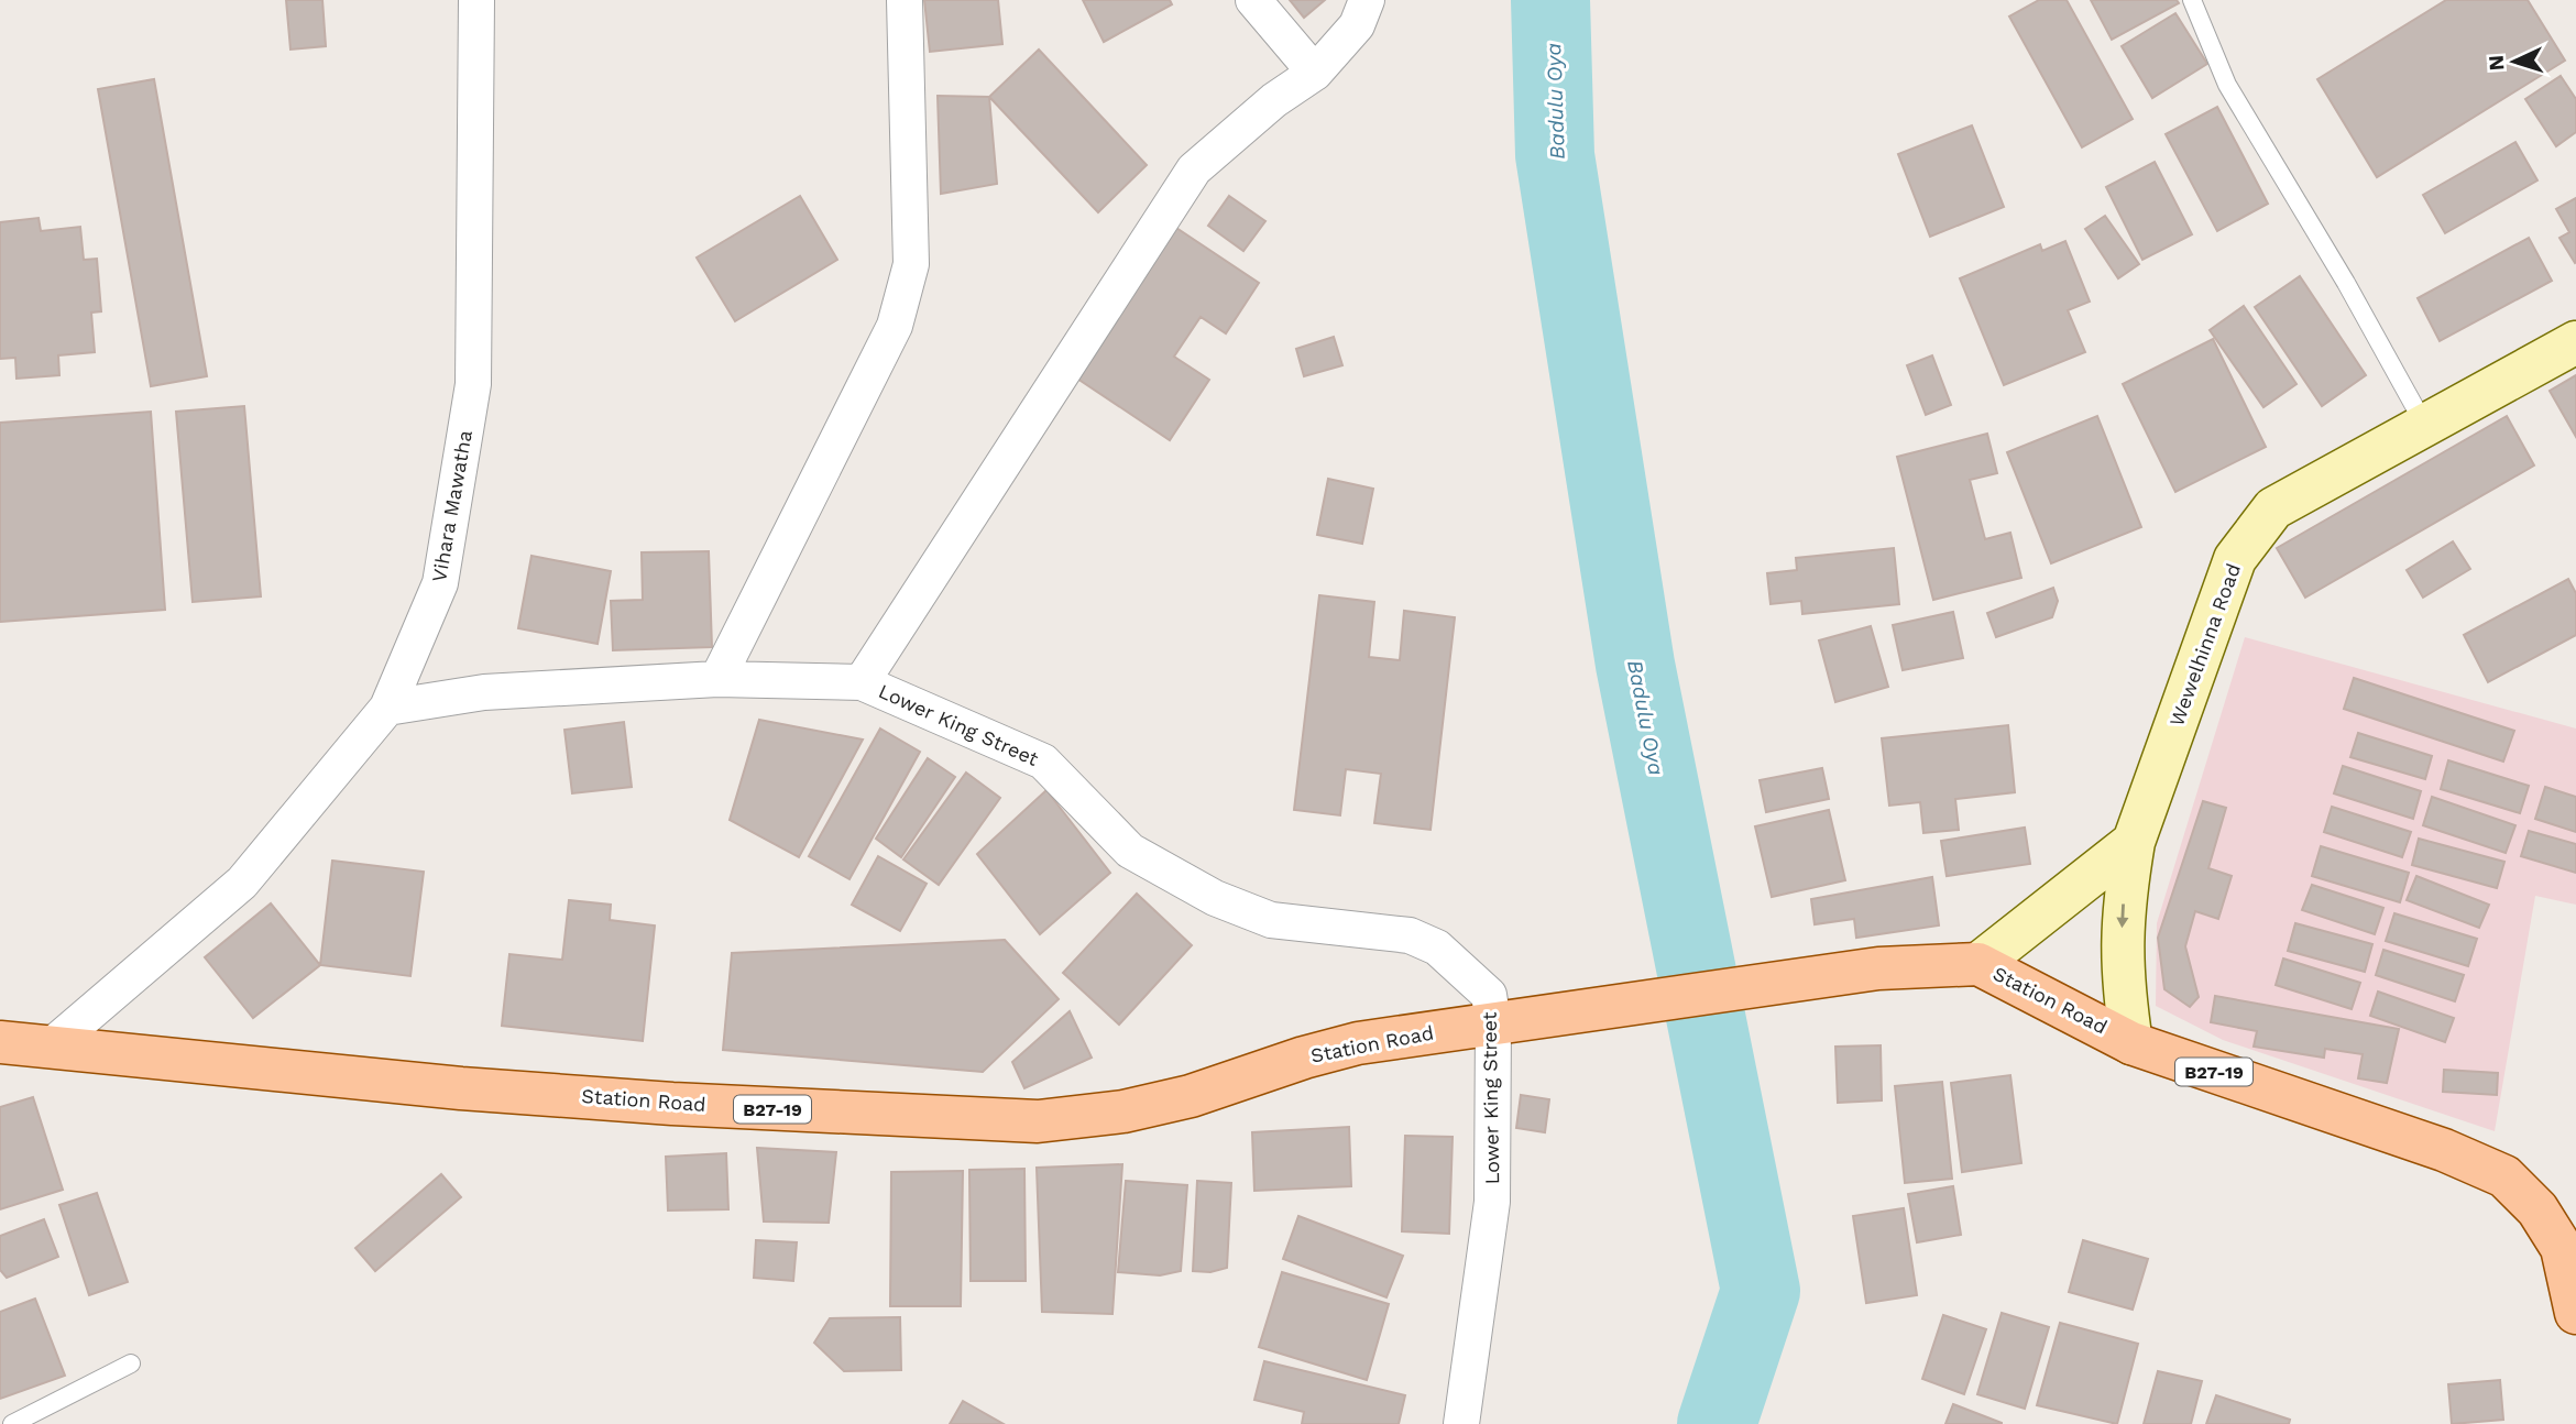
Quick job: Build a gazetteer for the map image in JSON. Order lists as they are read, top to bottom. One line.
{"streets":{"main road":["Station Road","B27-19"],"street":["Vihara Mawatha","Wewelhinna Road","Lower King Street"]},"crossings":[["Vihara Mawatha","Lower King Street"],["Vihara Mawatha","Station Road"],["Wewelhinna Road","Station Road"],["Lower King Street","Station Road"]],"water":["Badulu Oya"],"north":"left"}
